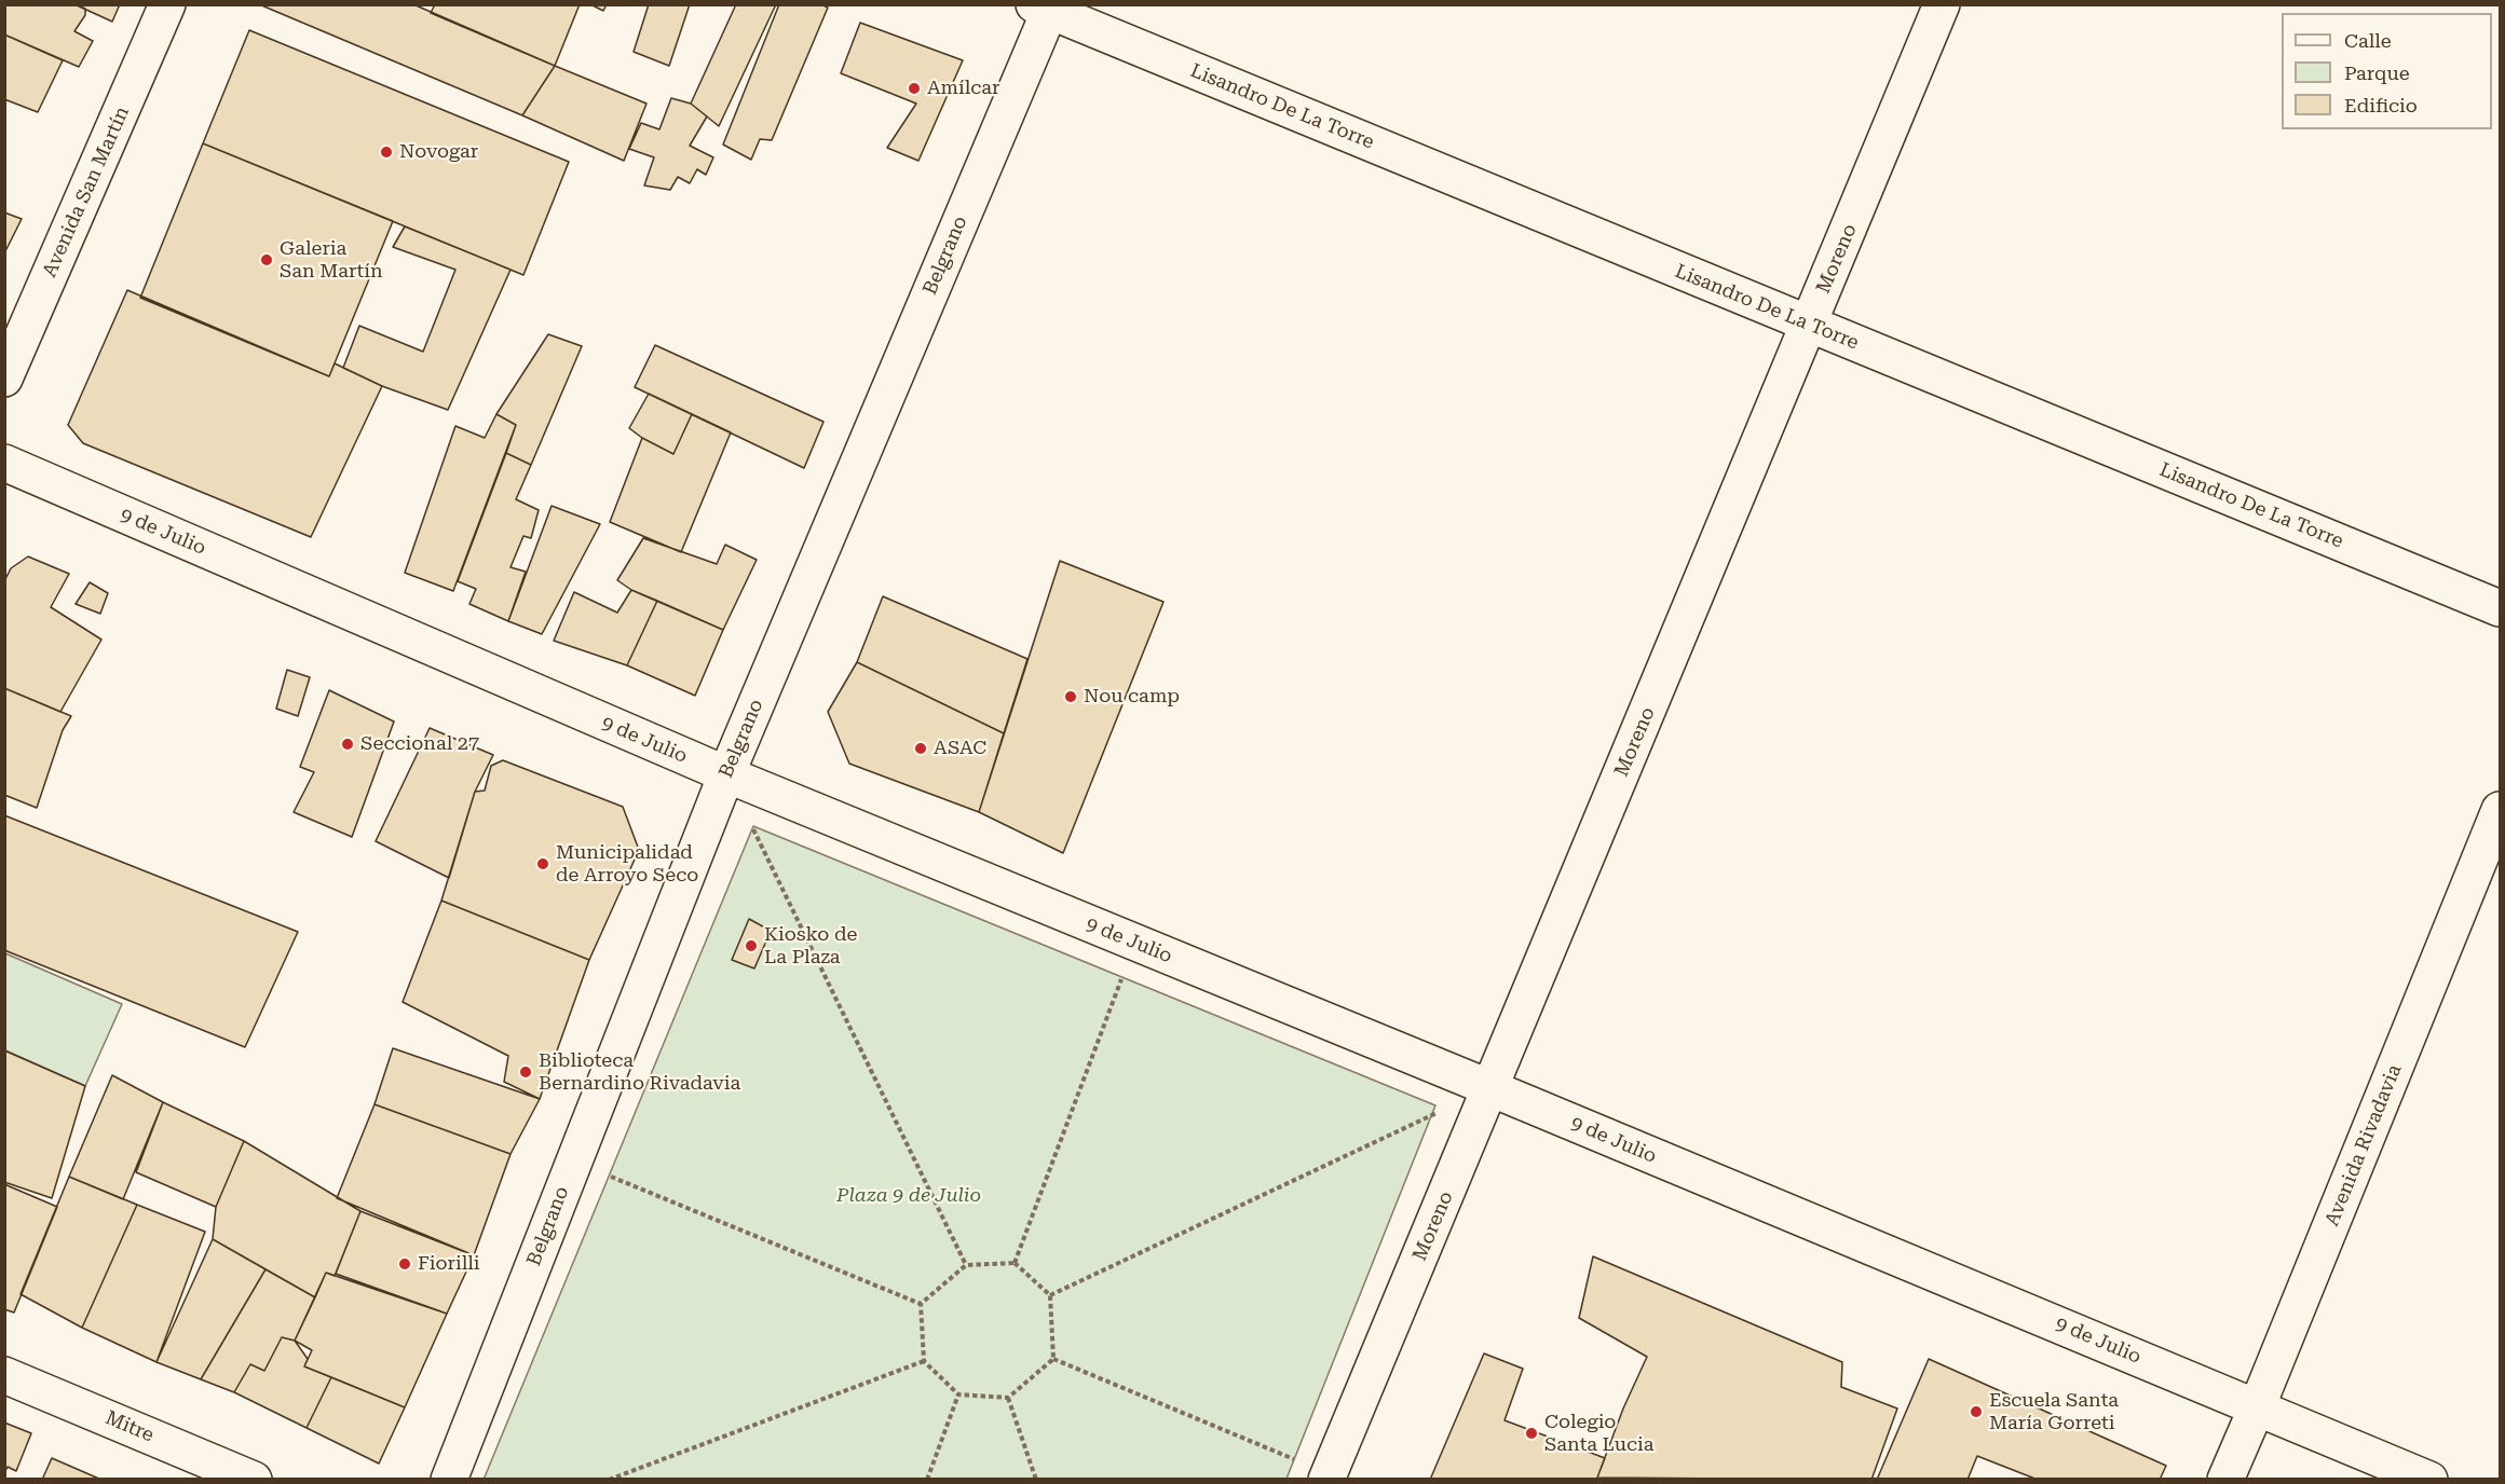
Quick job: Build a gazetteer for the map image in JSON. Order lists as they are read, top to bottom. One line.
{"streets":{"street":["Lisandro De La Torre","Avenida San Martín","Belgrano","Moreno","9 de Julio","Avenida Rivadavia","Mitre"]},"crossings":[["Lisandro De La Torre","Belgrano"],["Lisandro De La Torre","Moreno"],["Belgrano","9 de Julio"],["Moreno","9 de Julio"],["9 de Julio","Avenida Rivadavia"]],"parks":["Plaza 9 de Julio"],"places":["Amílcar","Novogar","Galeria San Martín","Nou camp","Seccional 27","ASAC","Municipalidad de Arroyo Seco","Kiosko de La Plaza","Biblioteca Bernardino Rivadavia","Fiorilli","Escuela Santa María Gorreti","Colegio Santa Lucia"],"legend":["Calle","Parque","Edificio"]}
